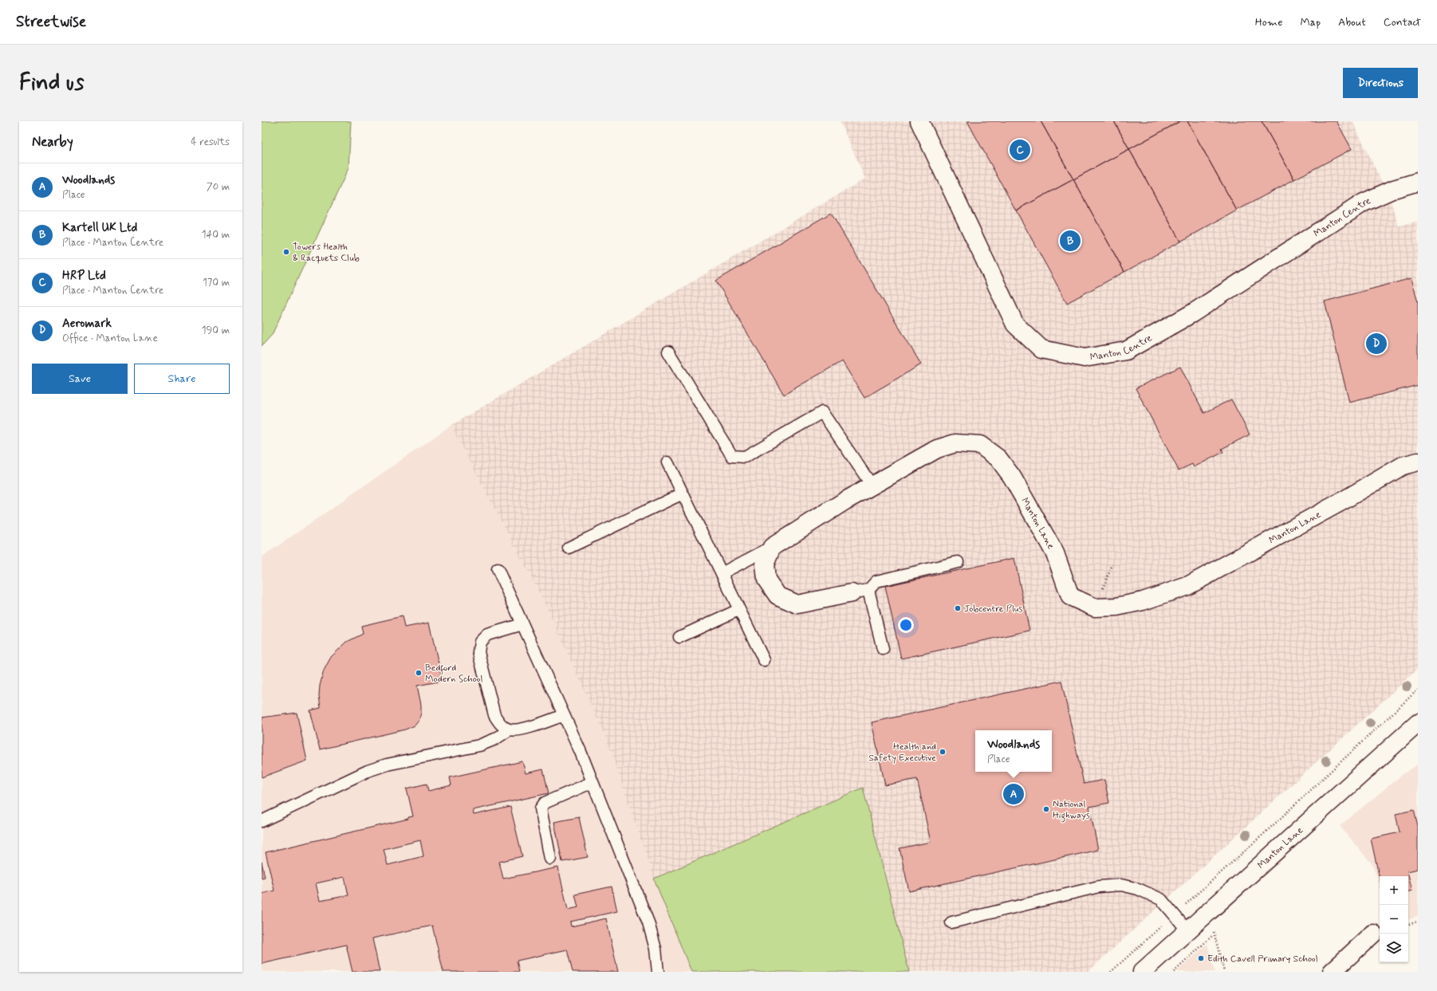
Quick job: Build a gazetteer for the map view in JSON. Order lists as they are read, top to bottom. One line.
{"streets":{"street":["Manton Centre","Manton Lane"]},"places":["Towers Health & Racquets Club","Jobcentre Plus","Bedford Modern School","Health and Safety Executive","National Highways","Edith Cavell Primary School"],"page":{"header":"Streetwise","nav":["Home","Map","About","Contact"],"buttons":["Directions",["Save","Share"]],"title":"Find us","heading":["Nearby","4 results"],"pins":["C","B","D","A"],"list":[{"mark":"A","name":"Woodlands","note":"Place","value":"70 m"},{"mark":"B","name":"Kartell UK Ltd","note":"Place · Manton Centre","value":"140 m"},{"mark":"C","name":"HRP Ltd","note":"Place · Manton Centre","value":"170 m"},{"mark":"D","name":"Aeromark","note":"Office · Manton Lane","value":"190 m"}],"popup":["Woodlands","Place"],"map_buttons":["+","−"]}}
